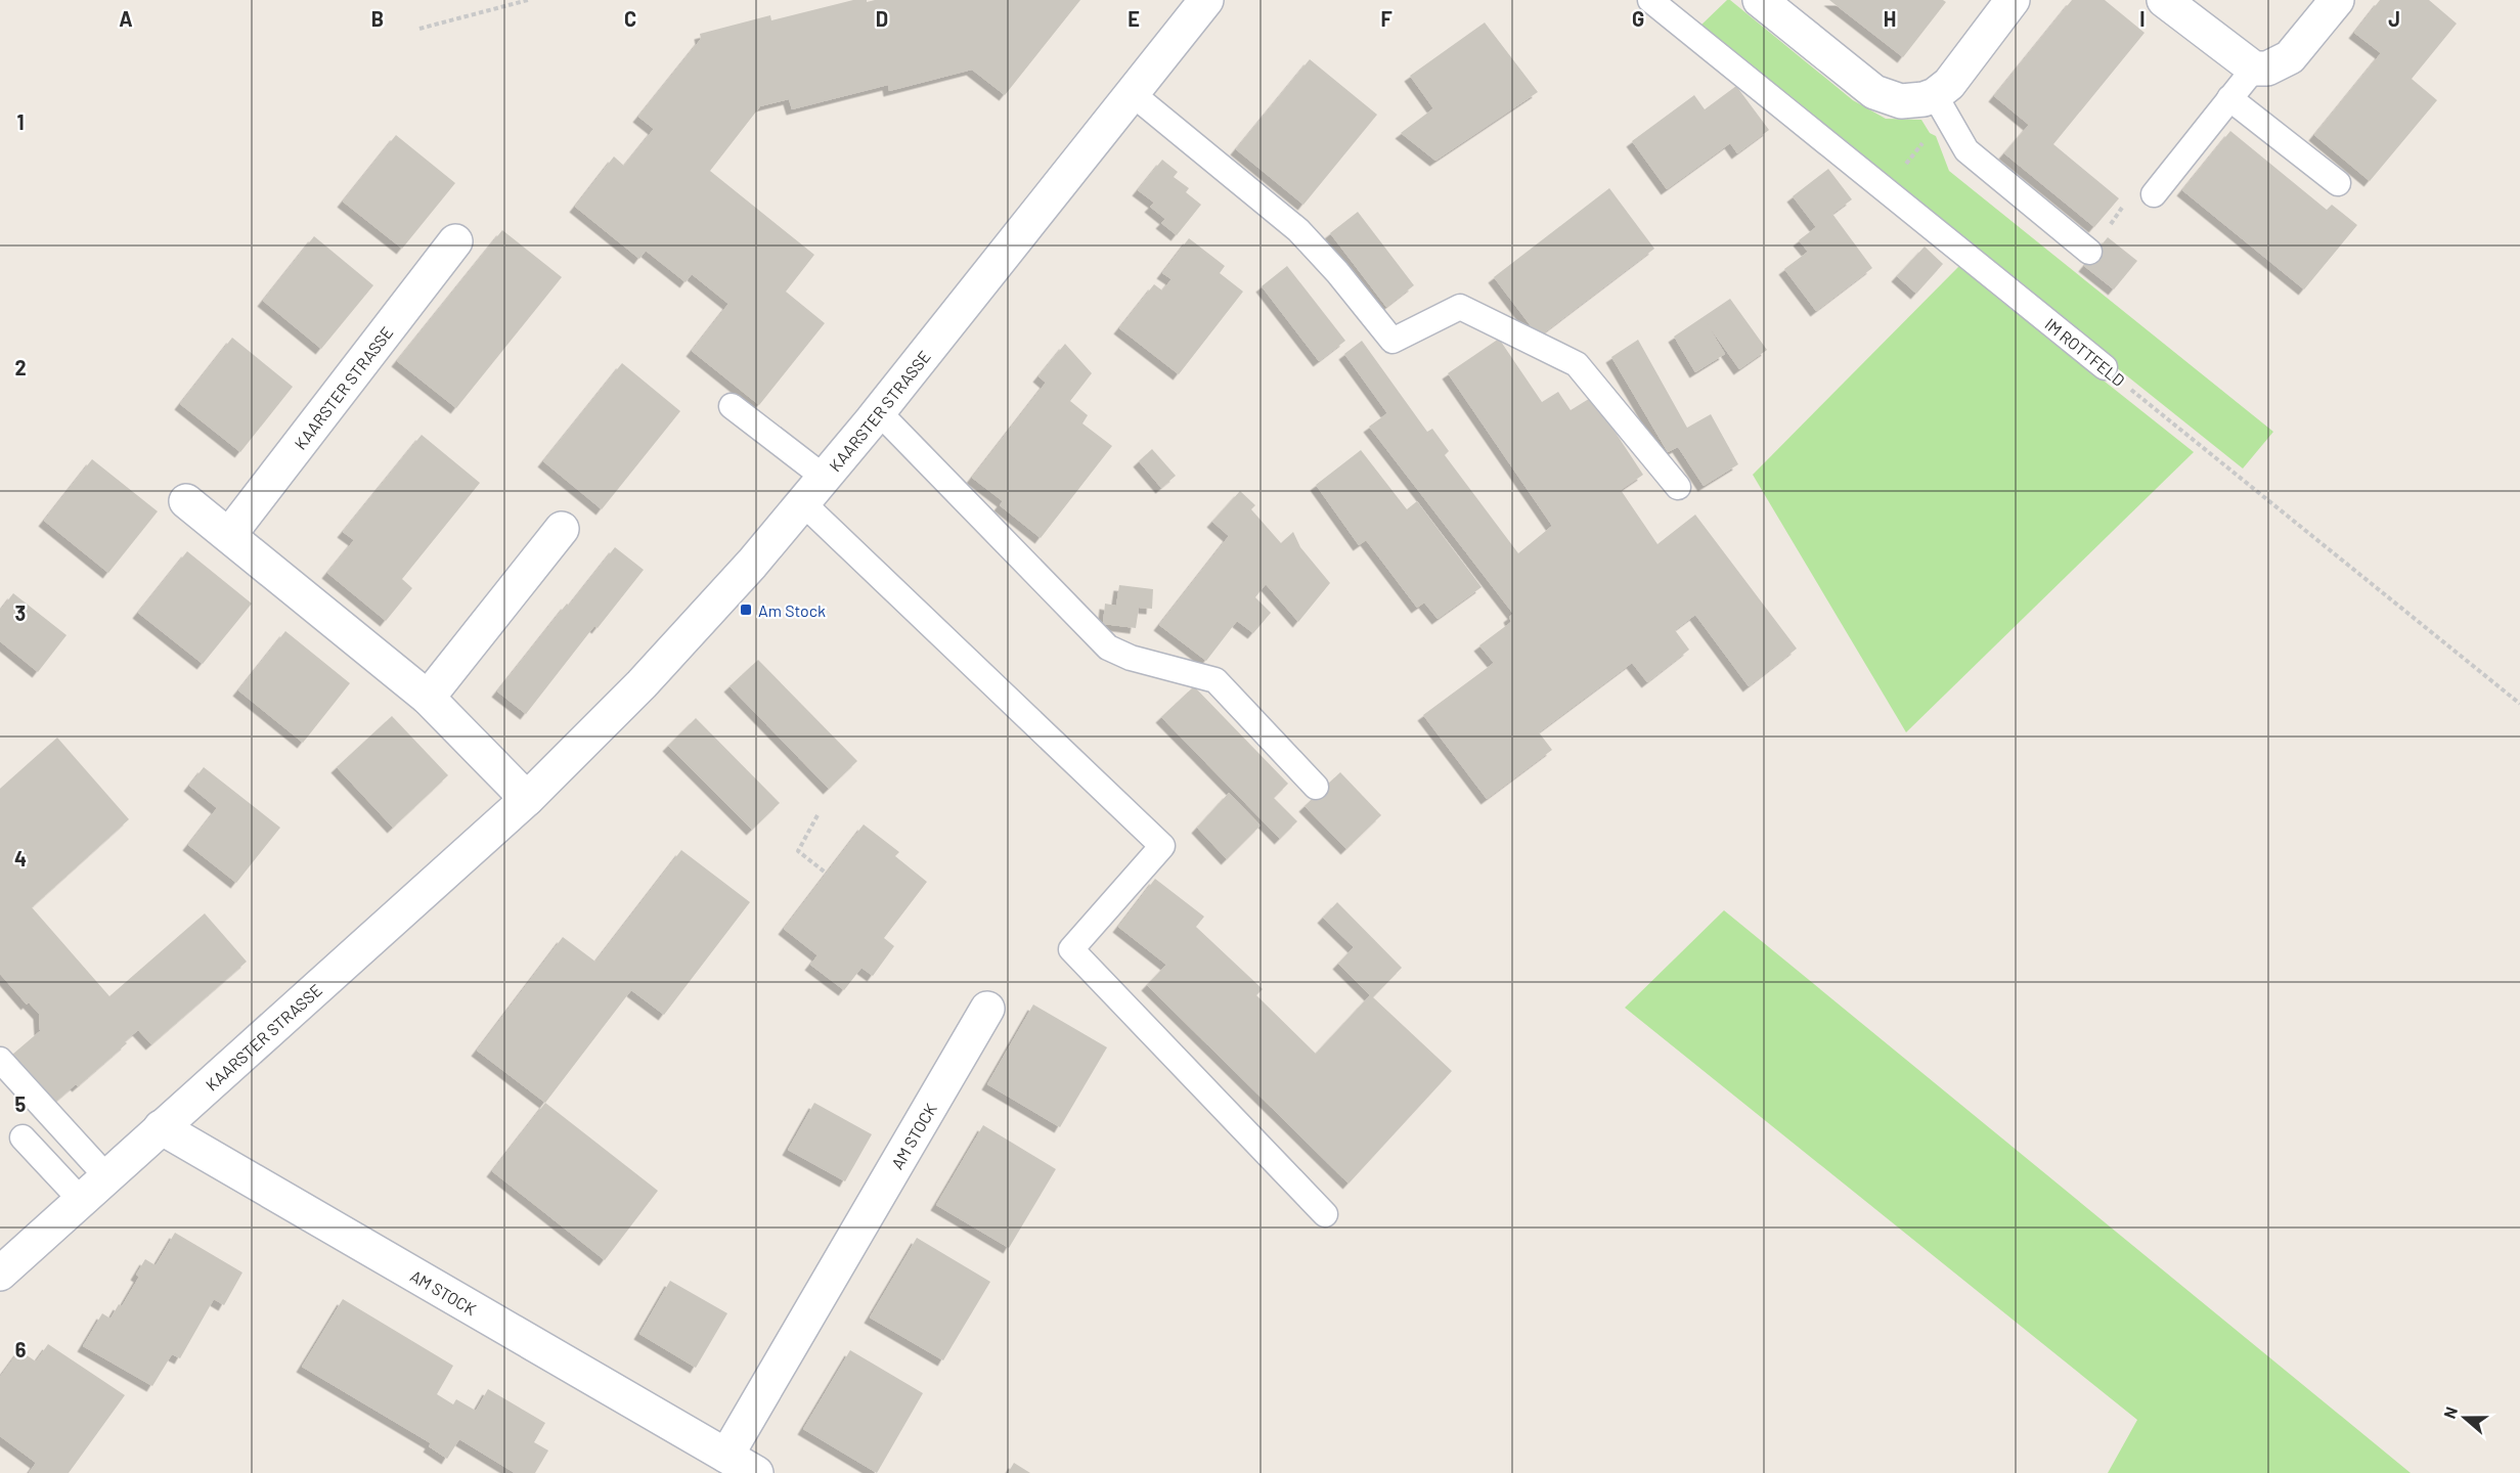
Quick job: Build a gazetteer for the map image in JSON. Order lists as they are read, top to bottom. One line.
{"streets":{"street":["KAARSTER STRASSE","AM STOCK"],"lane":["IM ROTTFELD"]},"crossings":[["KAARSTER STRASSE","AM STOCK"]],"places":{"transit":["Am Stock"]},"north":"left","grid":{"columns":["A","B","C","D","E","F","G","H","I","J"],"rows":["1","2","3","4","5","6"]}}
